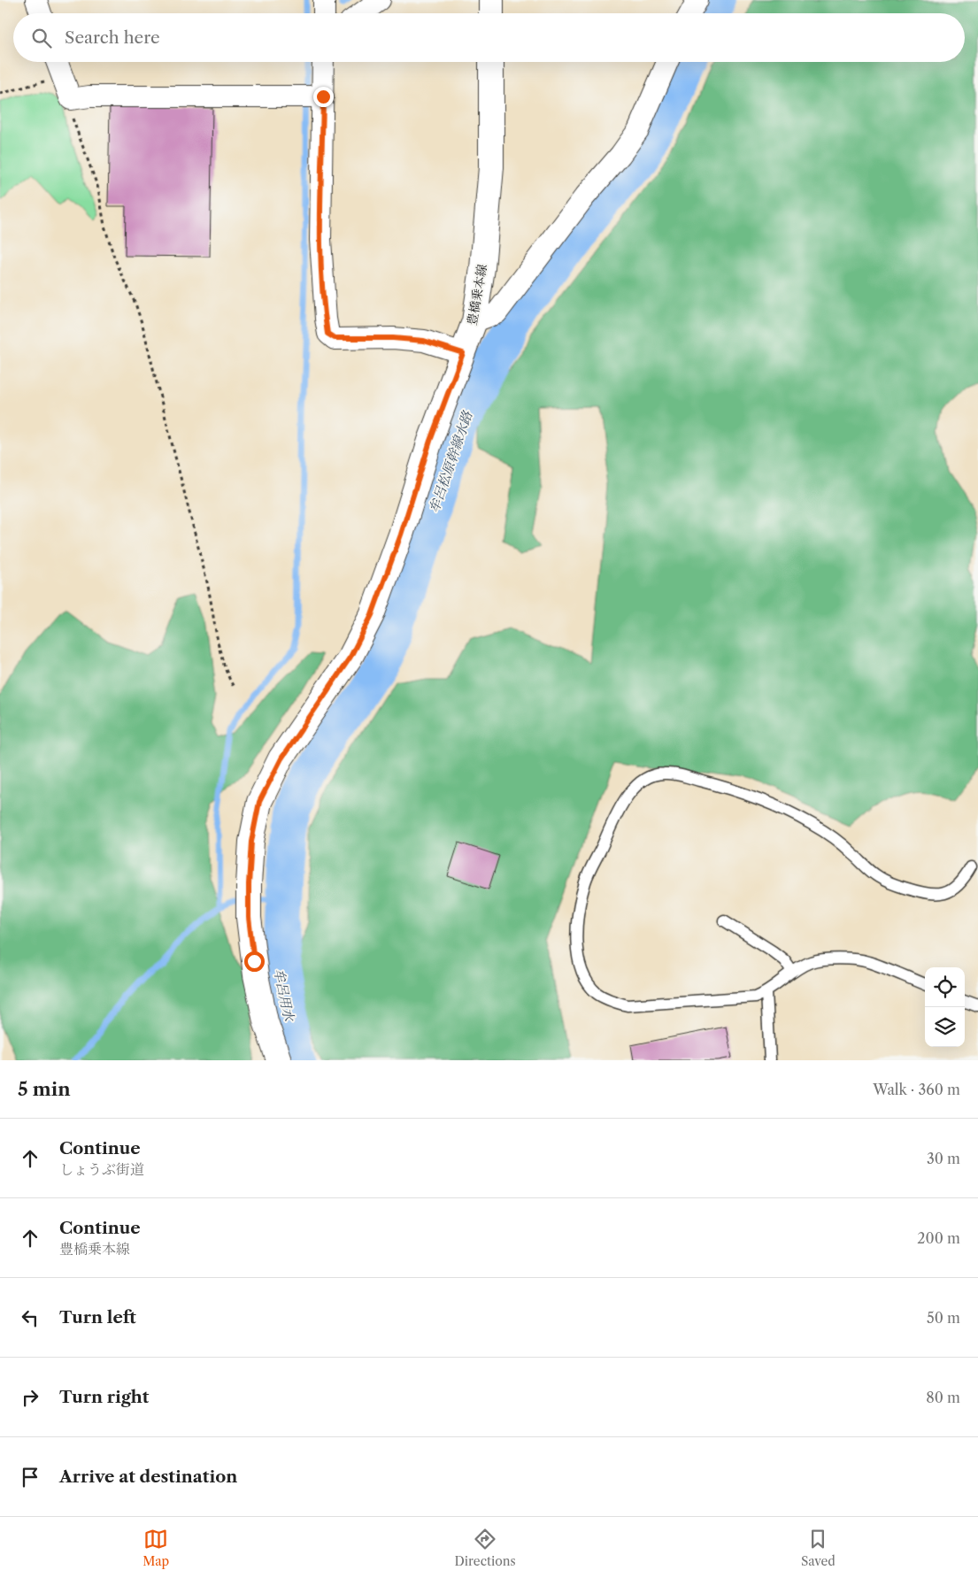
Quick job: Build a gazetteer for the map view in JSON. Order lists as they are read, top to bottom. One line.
{"streets":{"main road":["豊橋乗本線"]},"water":["牟呂松原幹線水路","牟呂用水"],"page":{"search":"Search here","heading":["5 min","Walk · 360 m"],"list":[["Continue","しょうぶ街道","30 m"],["Continue","豊橋乗本線","200 m"],["Turn left","50 m"],["Turn right","80 m"],"Arrive at destination"],"nav":["Map","Directions","Saved"]}}
